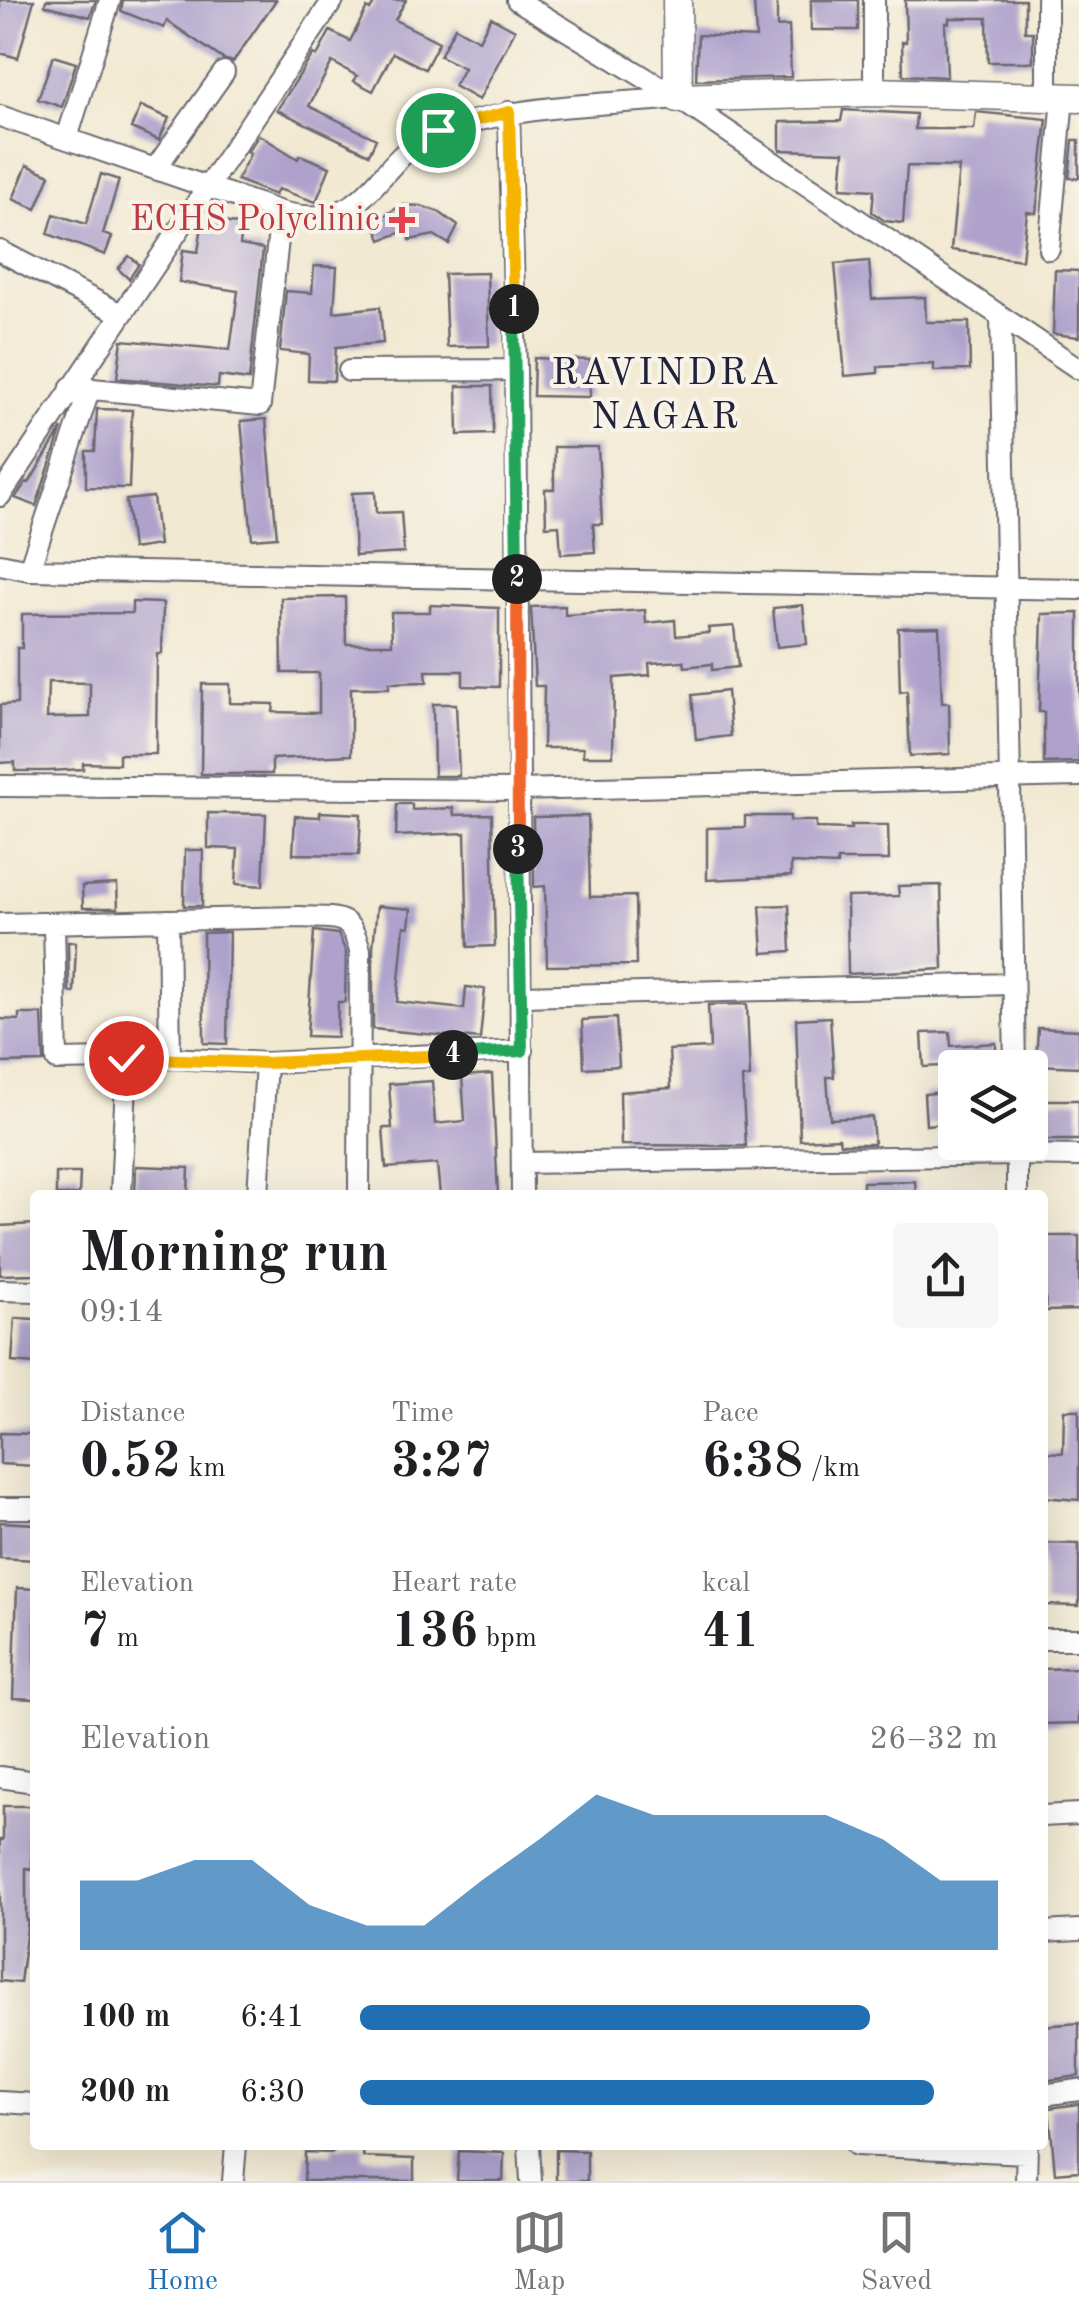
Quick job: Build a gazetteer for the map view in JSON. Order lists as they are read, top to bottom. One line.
{"districts":["RAVINDRA NAGAR"],"places":{"health":["ECHS Polyclinic"]},"page":{"pins":["1","2","3","4"],"heading":["Morning run","09:14"],"stats":[["Distance","0.52 km"],["Time","3:27"],["Pace","6:38 /km"],["Elevation","7 m"],["Heart rate","136 bpm"],["kcal","41"]],"chart":["Elevation","26–32 m"],"list":[{"name":"100 m","note":"6:41"},{"name":"200 m","note":"6:30"}],"tabs":["Home","Map","Saved"]}}
